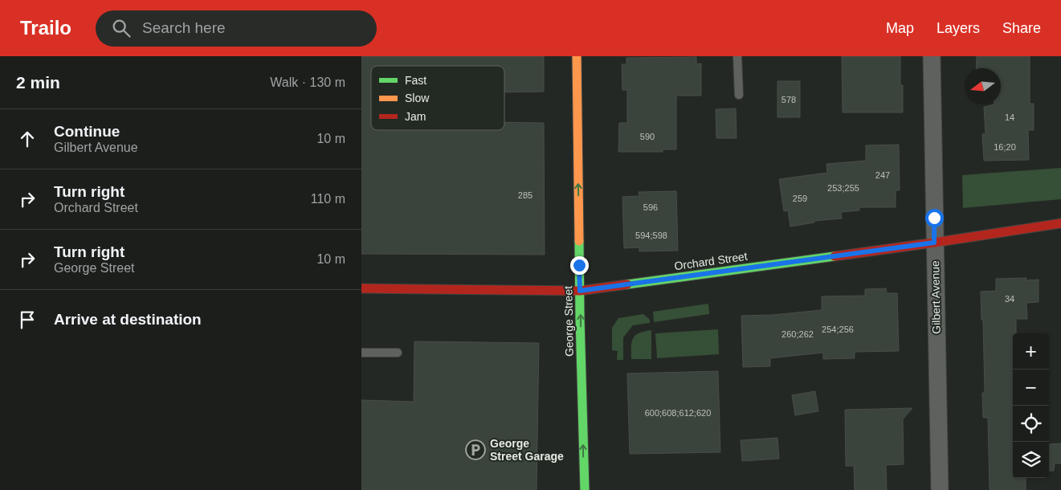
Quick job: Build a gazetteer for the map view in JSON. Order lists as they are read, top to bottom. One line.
{"streets":{"main road":["Orchard Street","George Street"],"street":["Gilbert Avenue"]},"crossings":[["Orchard Street","Gilbert Avenue"],["Orchard Street","George Street"]],"one_way":["George Street"],"places":{"parking":["George Street Garage"]},"house_numbers":["578","14","590","16;20","247","253;255","285","259","596","594;598","34","254;256","260;262","600;608;612;620"],"legend":["Fast","Slow","Jam"],"north":"left","page":{"header":"Trailo","search":"Search here","nav":["Map","Layers","Share"],"heading":["2 min","Walk · 130 m"],"list":[["Continue","Gilbert Avenue","10 m"],["Turn right","Orchard Street","110 m"],["Turn right","George Street","10 m"],"Arrive at destination"],"map_buttons":["+","−"]}}
